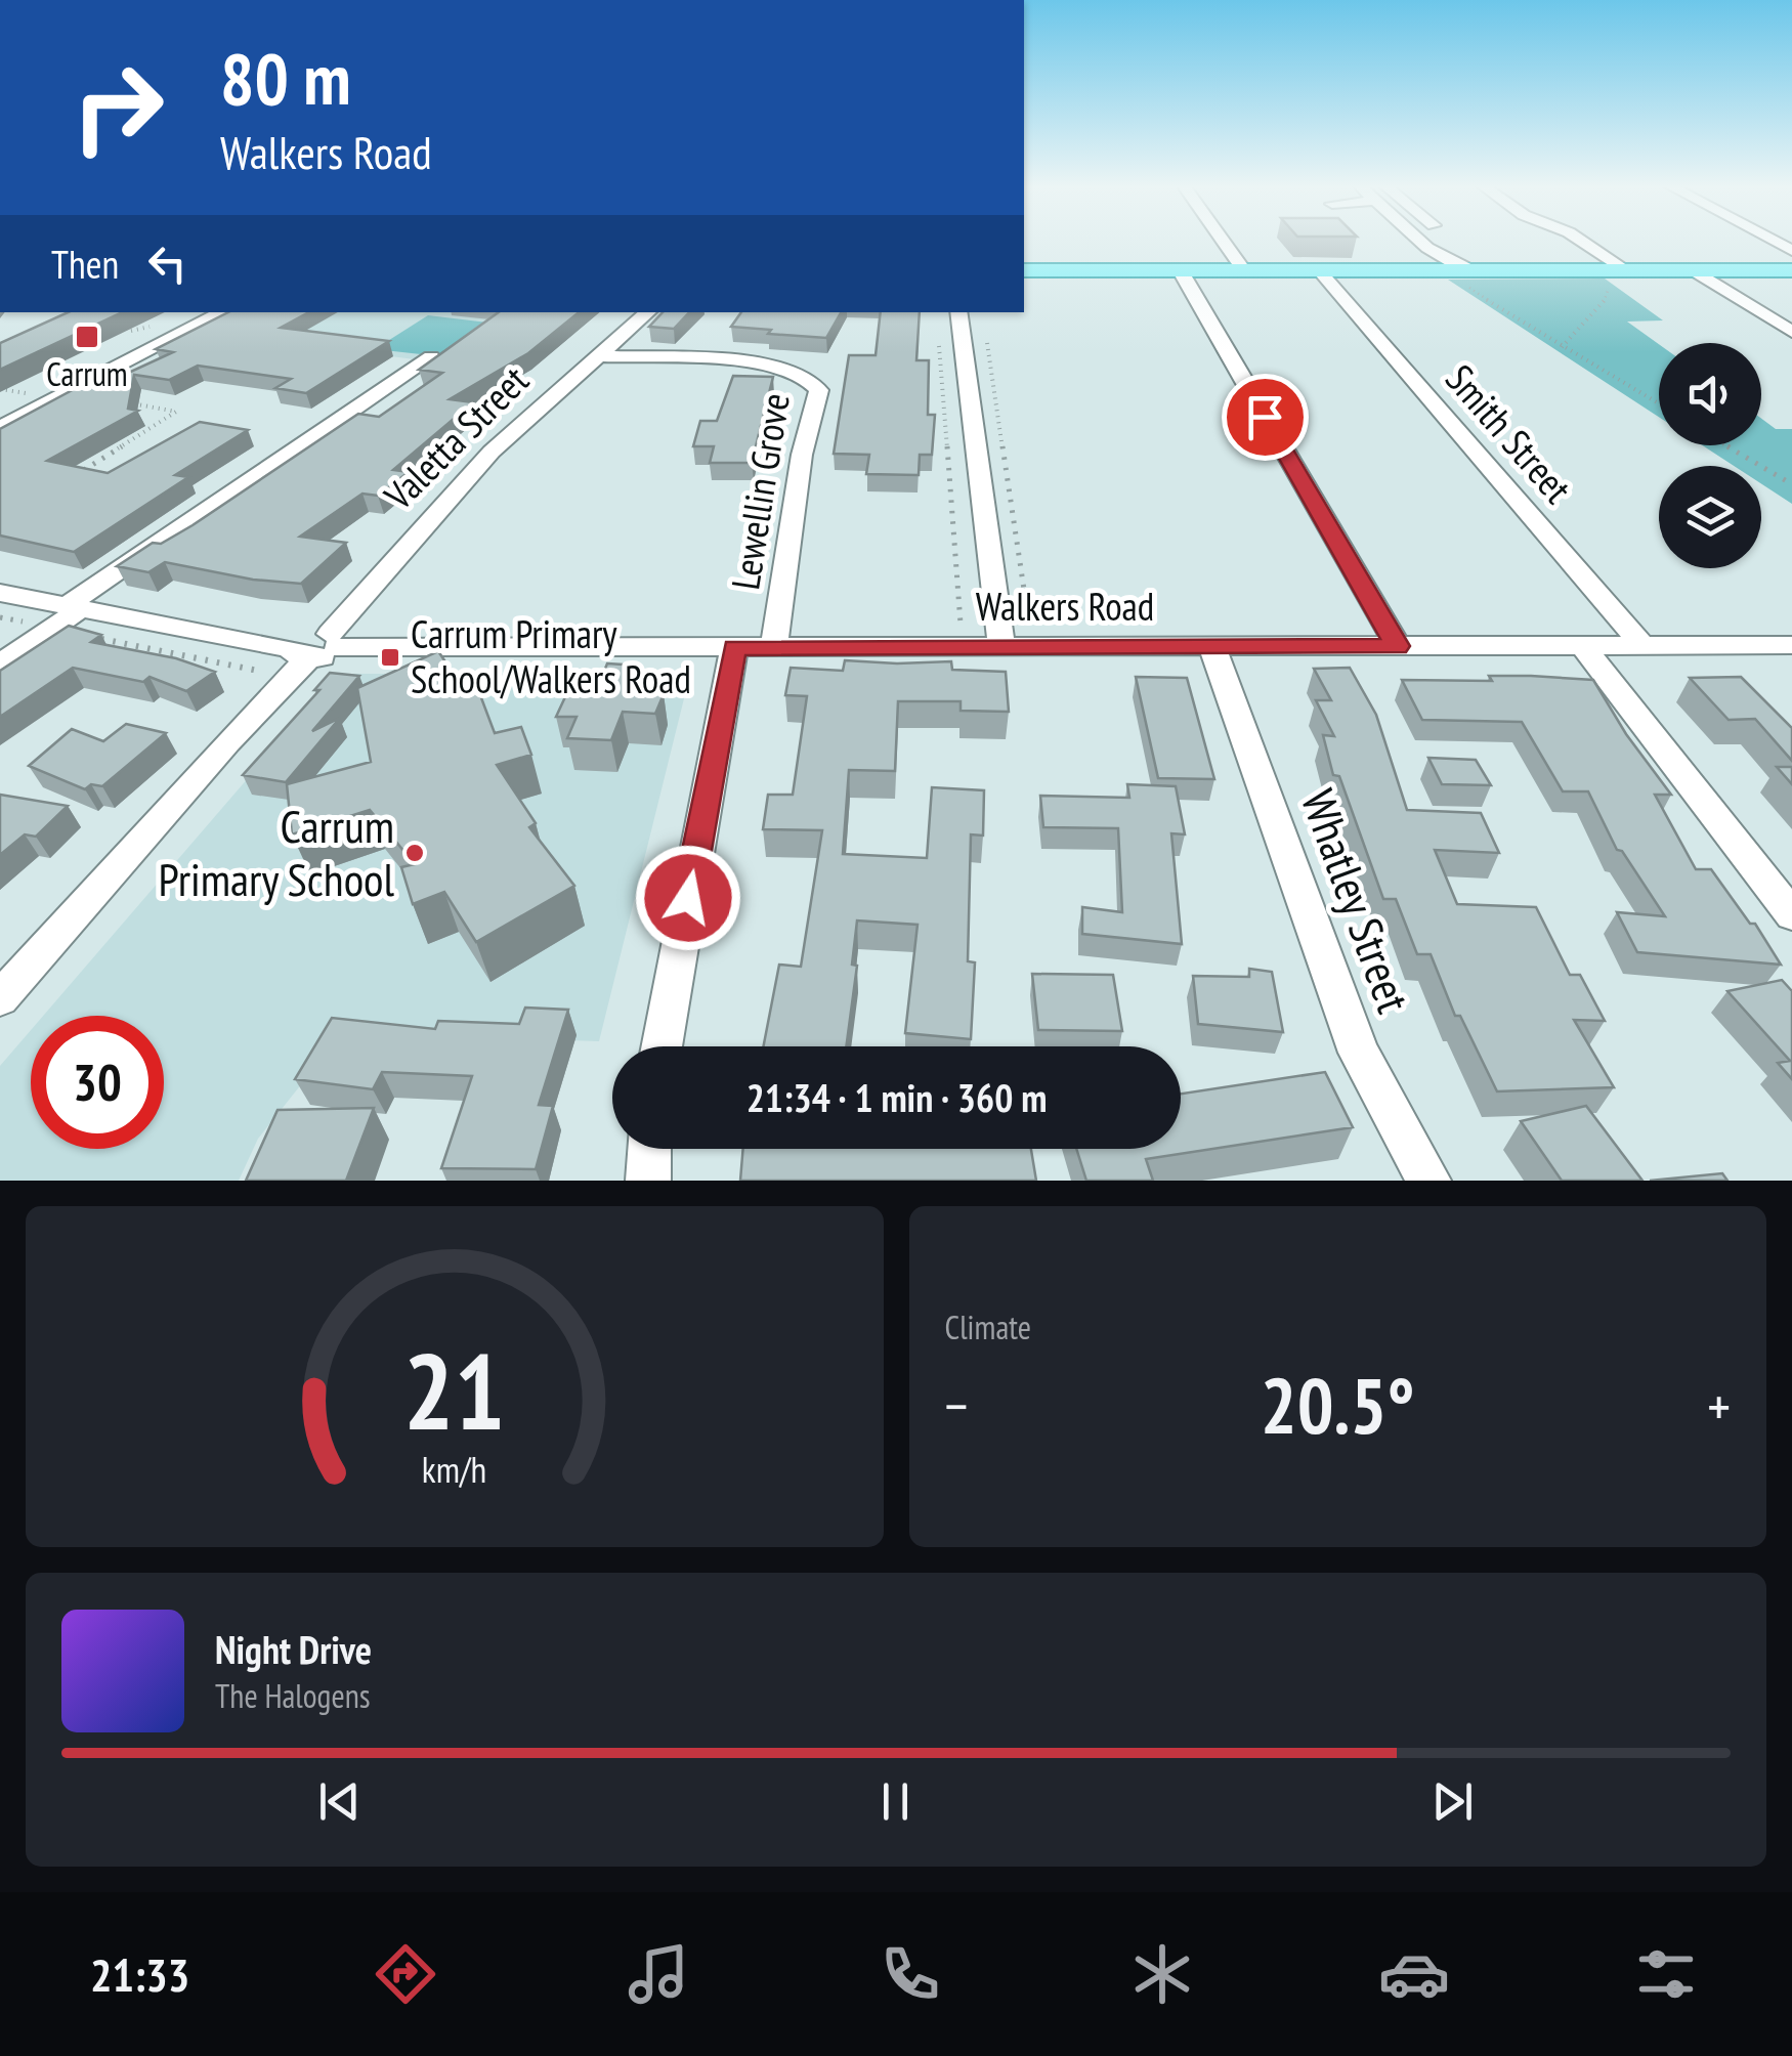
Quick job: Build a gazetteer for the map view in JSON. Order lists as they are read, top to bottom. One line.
{"streets":{"street":["Smith Street","Valetta Street","Lewellin Grove","Walkers Road","Whatley Street"]},"crossings":[["Smith Street","Walkers Road"],["Valetta Street","Lewellin Grove"],["Valetta Street","Walkers Road"],["Lewellin Grove","Walkers Road"],["Walkers Road","Whatley Street"]],"places":{"transit":["Carrum","Carrum Primary School/Walkers Road"],"other":["Carrum Primary School"]},"page":{"turn":["80 m","Walkers Road"],"then":"Then","limit":"30","trip":"21:34 · 1 min · 360 m","tile":"Climate","heat":["−","20.5°","+"],"song":["Night Drive","The Halogens"],"tabs":"21:33","gauge":["21","km/h"]}}
